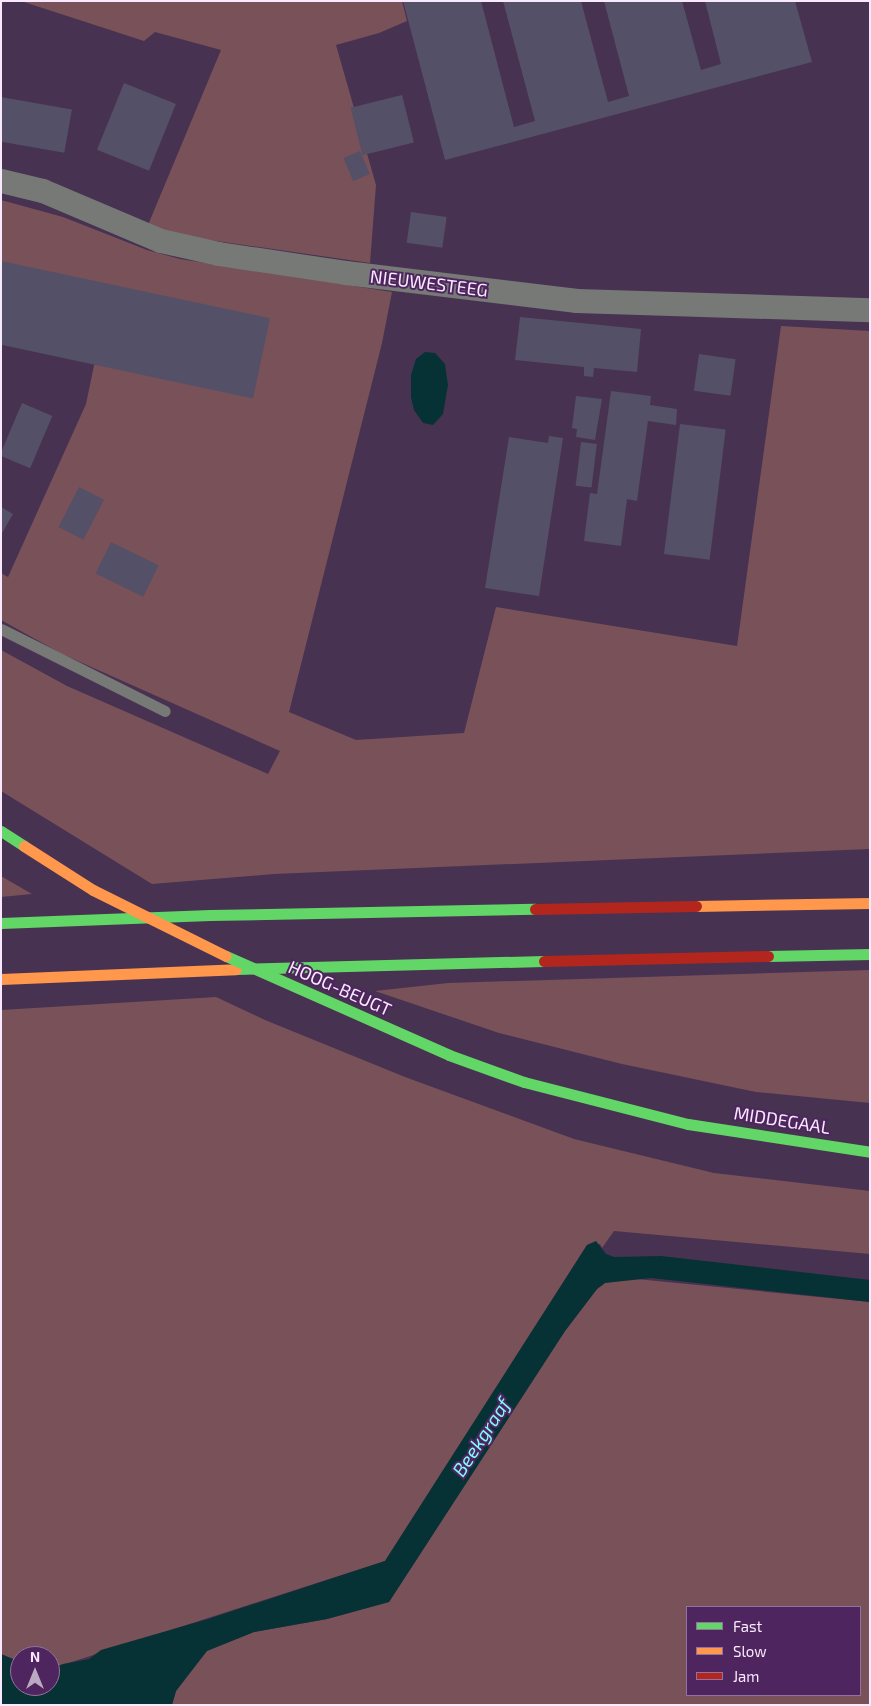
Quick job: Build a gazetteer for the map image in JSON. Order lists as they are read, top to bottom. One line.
{"streets":{"main road":["HOOG-BEUGT","MIDDEGAAL"],"street":["NIEUWESTEEG"]},"crossings":[["HOOG-BEUGT","MIDDEGAAL"]],"water":["Beekgraaf"],"legend":["Fast","Slow","Jam"],"north":"top"}
